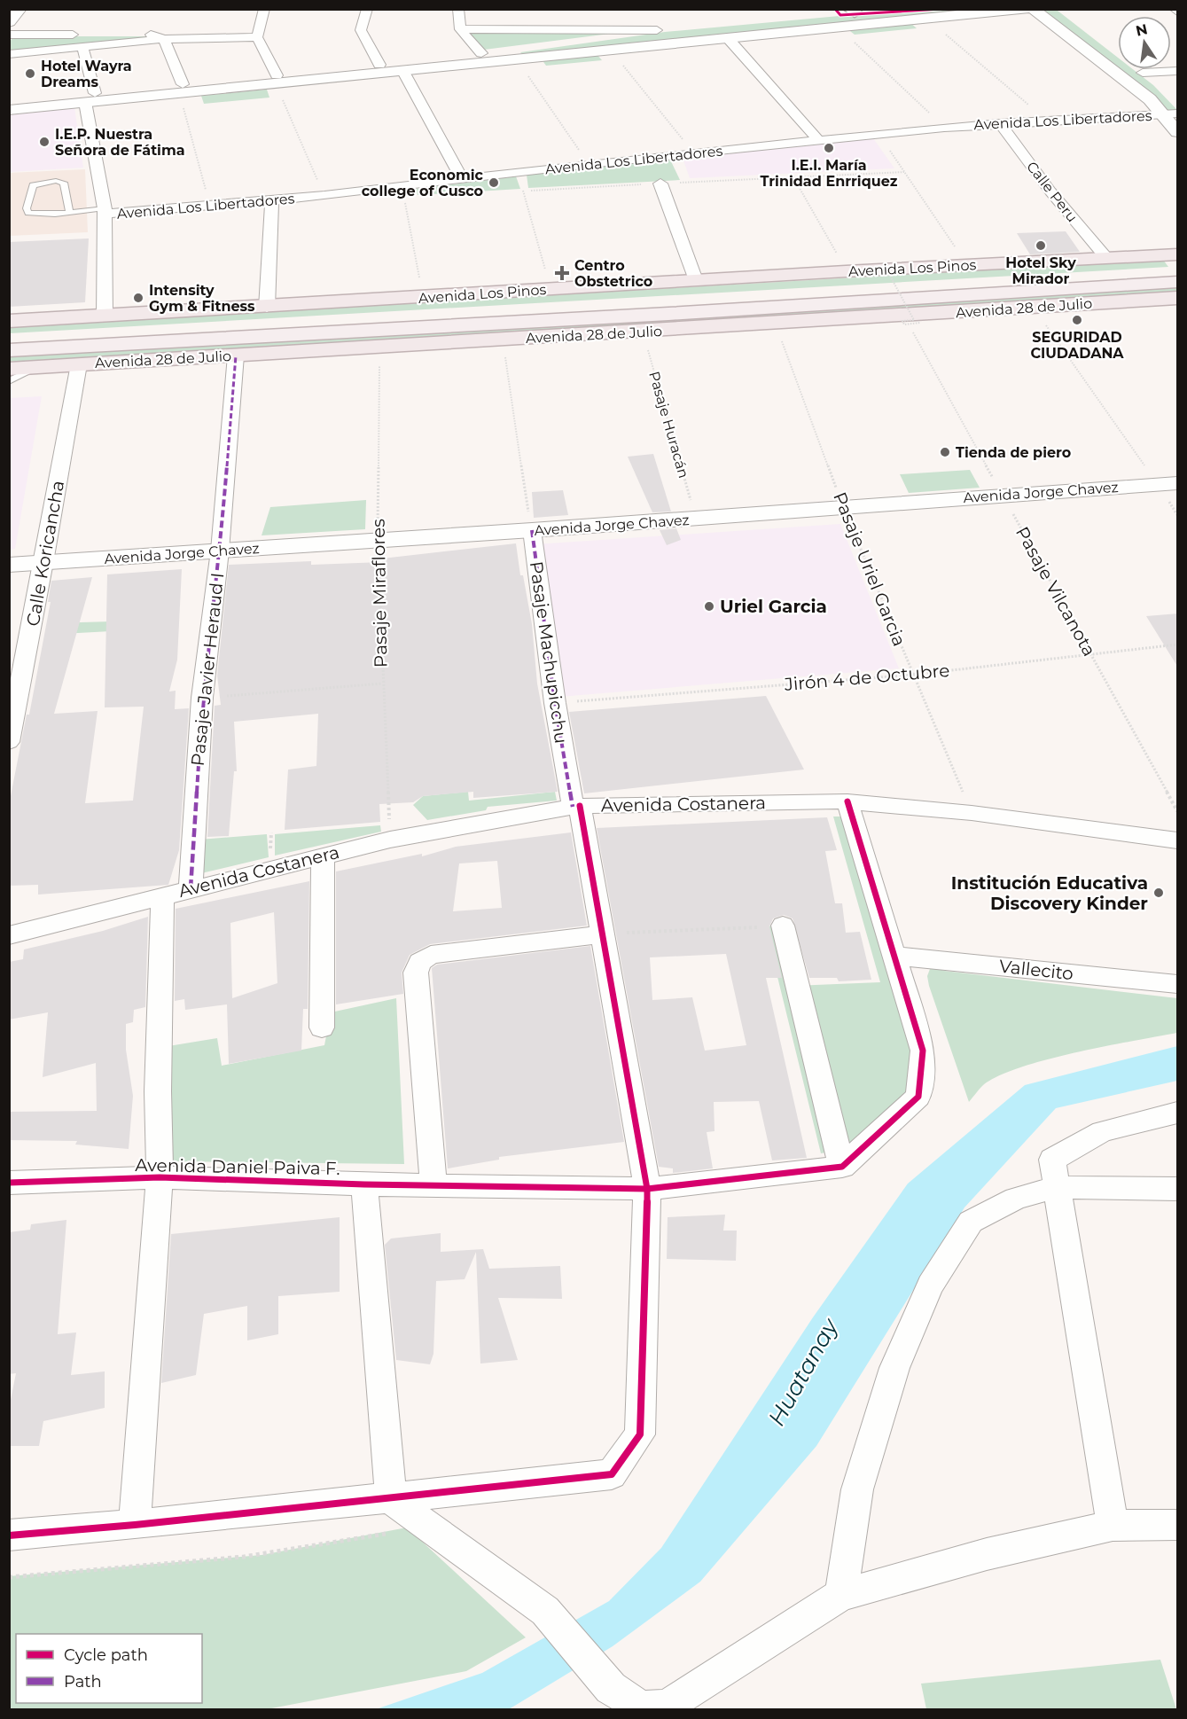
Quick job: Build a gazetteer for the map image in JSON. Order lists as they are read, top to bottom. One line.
{"streets":{"highway":["Avenida Los Pinos","Avenida 28 de Julio"],"street":["Avenida Los Libertadores","Calle Peru","Avenida Jorge Chavez","Calle Koricancha","Pasaje Machupicchu","Pasaje Javier Heraud I","Avenida Costanera","Vallecito","Avenida Daniel Paiva F."],"path":["Pasaje Huracán","Pasaje Uriel Garcia","Pasaje Vilcanota","Pasaje Miraflores","Jirón 4 de Octubre"]},"crossings":[["Avenida Los Libertadores","Calle Peru"],["Calle Peru","Avenida Los Pinos"],["Avenida Los Pinos","Avenida 28 de Julio"],["Avenida 28 de Julio","Pasaje Huracán"],["Avenida 28 de Julio","Calle Koricancha"],["Avenida 28 de Julio","Pasaje Uriel Garcia"],["Avenida 28 de Julio","Pasaje Vilcanota"],["Avenida 28 de Julio","Pasaje Miraflores"],["Avenida 28 de Julio","Pasaje Javier Heraud I"],["Pasaje Huracán","Avenida Jorge Chavez"],["Avenida Jorge Chavez","Calle Koricancha"],["Avenida Jorge Chavez","Pasaje Uriel Garcia"],["Avenida Jorge Chavez","Pasaje Vilcanota"],["Avenida Jorge Chavez","Pasaje Miraflores"],["Avenida Jorge Chavez","Pasaje Machupicchu"],["Avenida Jorge Chavez","Pasaje Javier Heraud I"],["Pasaje Uriel Garcia","Jirón 4 de Octubre"],["Pasaje Uriel Garcia","Avenida Costanera"],["Pasaje Vilcanota","Jirón 4 de Octubre"],["Pasaje Miraflores","Avenida Costanera"],["Pasaje Machupicchu","Jirón 4 de Octubre"],["Pasaje Machupicchu","Avenida Costanera"],["Pasaje Machupicchu","Avenida Daniel Paiva F."],["Pasaje Javier Heraud I","Avenida Costanera"]],"water":["Huatanay"],"places":{"other":["Hotel Wayra Dreams","I.E.P. Nuestra Señora de Fátima","I.E.I. María Trinidad Enrriquez","Economic college of Cusco","Hotel Sky Mirador","Intensity Gym & Fitness","SEGURIDAD CIUDADANA","Tienda de piero","Uriel Garcia","Institución Educativa Discovery Kinder"],"health":["Centro Obstetrico"]},"legend":["Cycle path","Path"],"north":"top"}
